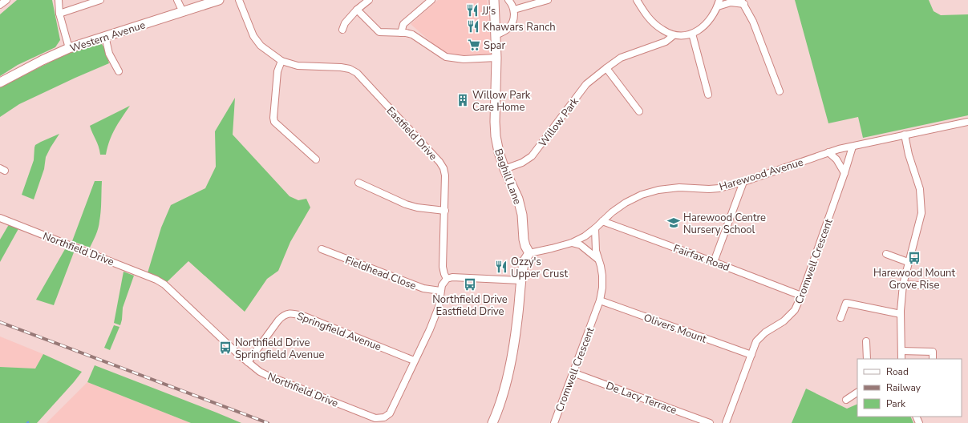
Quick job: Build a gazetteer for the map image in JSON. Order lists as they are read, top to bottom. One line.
{"streets":{"street":["Western Avenue","Willow Park","Eastfield Drive","Harewood Avenue","Baghill Lane","Northfield Drive","Fairfax Road","Cromwell Crescent","Fieldhead Close","Olivers Mount","Springfield Avenue","De Lacy Terrace"]},"crossings":[["Willow Park","Baghill Lane"],["Eastfield Drive","Northfield Drive"],["Harewood Avenue","Baghill Lane"],["Harewood Avenue","Fairfax Road"],["Harewood Avenue","Cromwell Crescent"],["Northfield Drive","Fieldhead Close"],["Northfield Drive","Springfield Avenue"],["Fairfax Road","Cromwell Crescent"],["Cromwell Crescent","Olivers Mount"],["Cromwell Crescent","De Lacy Terrace"]],"places":{"restaurant":["JJ's","Khawars Ranch","Ozzy's Upper Crust"],"supermarket":["Spar"],"building":["Willow Park Care Home"],"school or university":["Harewood Centre Nursery School"],"bus stop":["Harewood Mount Grove Rise","Northfield Drive Eastfield Drive","Northfield Drive Springfield Avenue"]},"legend":["Road","Railway","Park"]}
